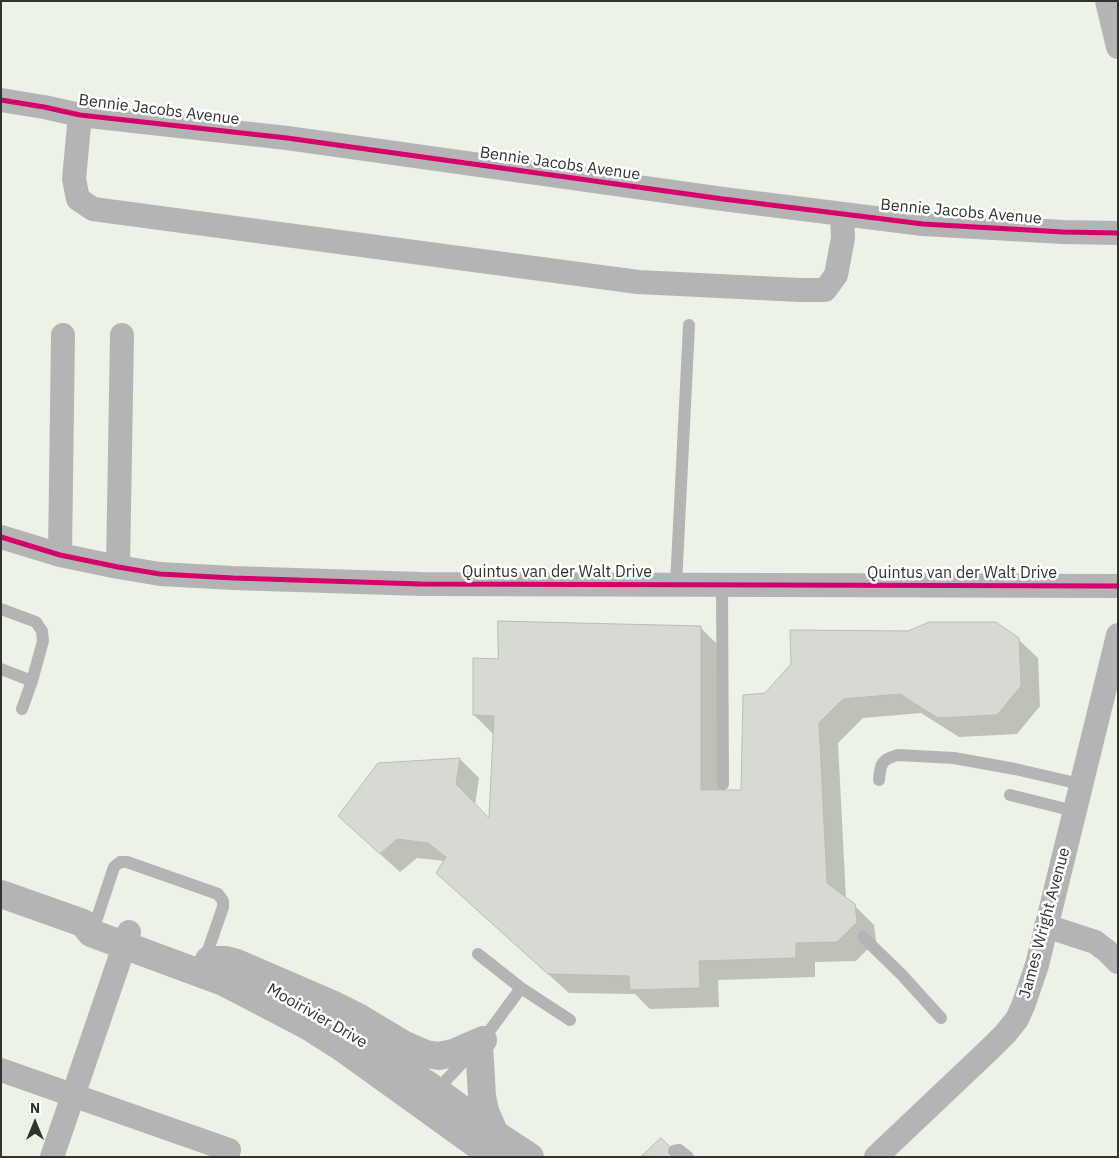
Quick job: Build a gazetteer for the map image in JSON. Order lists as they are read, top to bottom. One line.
{"streets":{"street":["Bennie Jacobs Avenue","Quintus van der Walt Drive","James Wright Avenue","Mooirivier Drive"]},"north":"top"}
